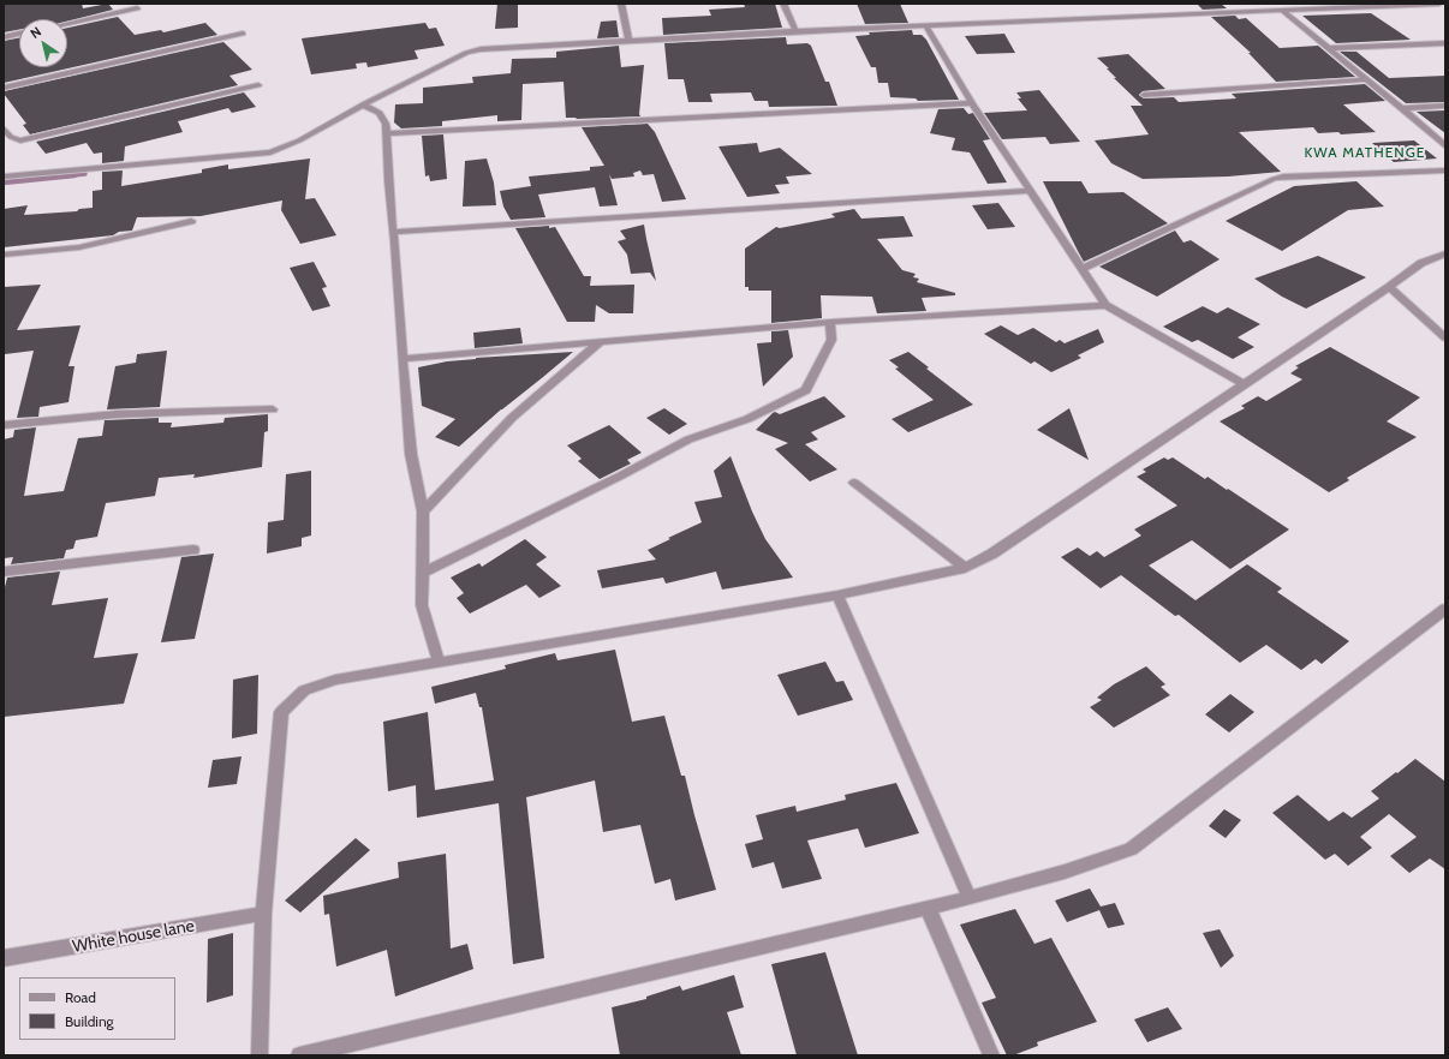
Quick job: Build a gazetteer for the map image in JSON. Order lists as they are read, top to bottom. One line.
{"streets":{"street":["White house lane"]},"districts":["KWA MATHENGE"],"legend":["Road","Building"],"north":"top left"}
